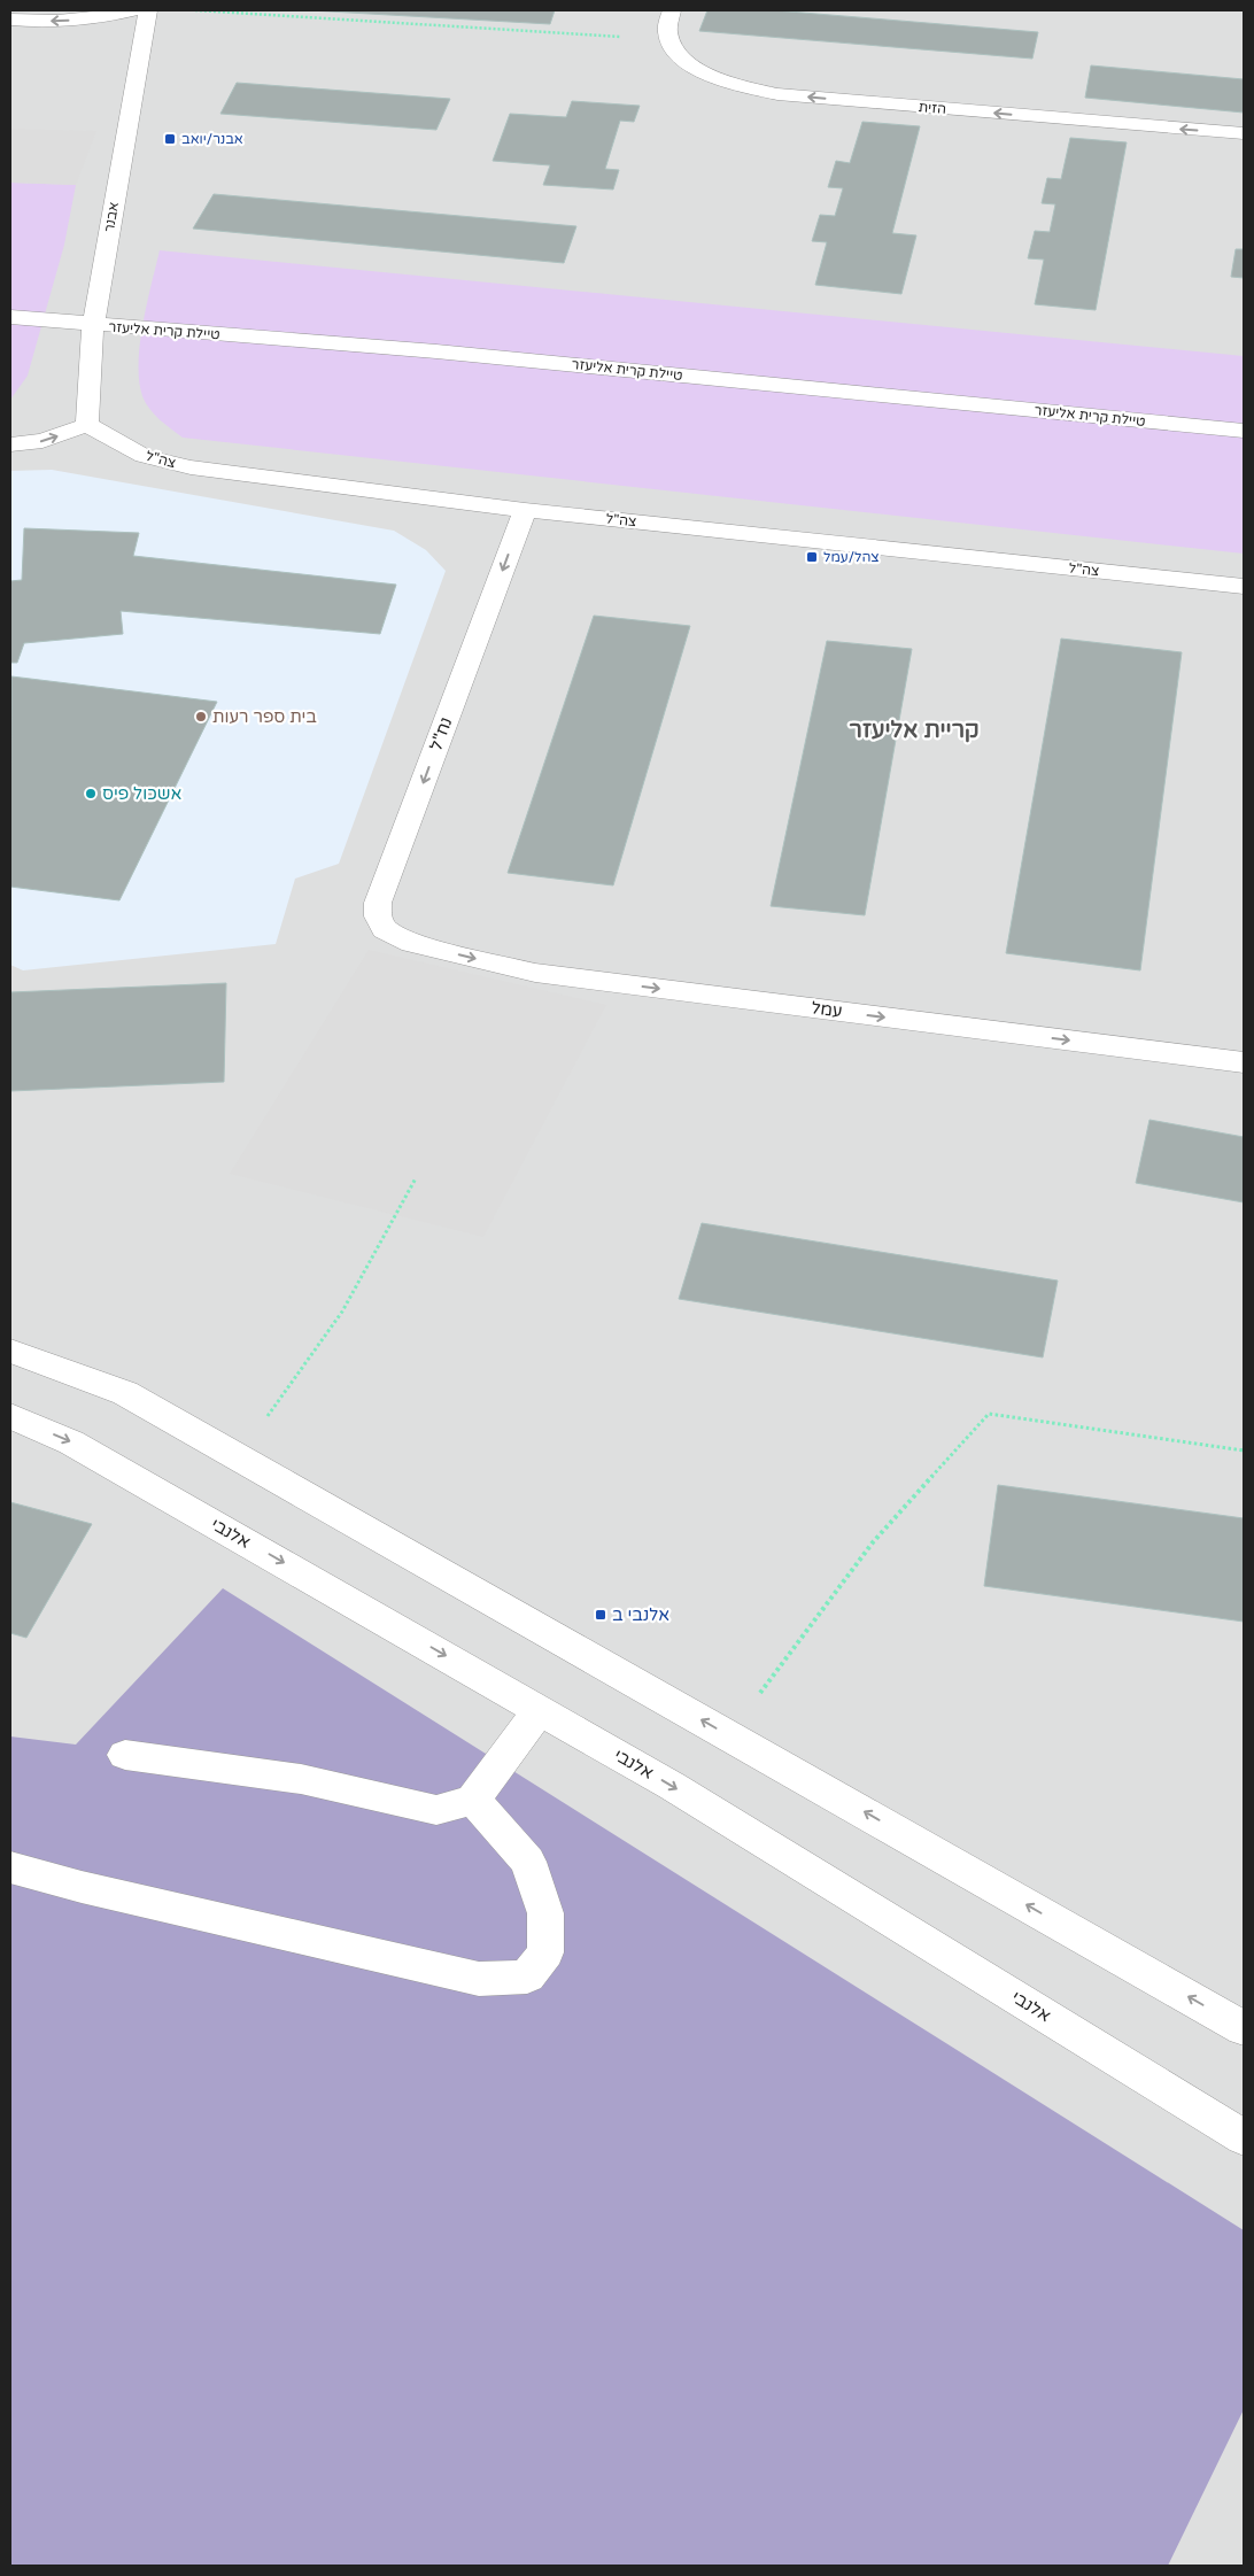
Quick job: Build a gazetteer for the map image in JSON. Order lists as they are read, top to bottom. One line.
{"streets":{"street":["הזית","אבנר","טיילת קרית אליעזר","צה\"ל","נח\"ל","עמל","אלנבי"]},"crossings":[["אבנר","טיילת קרית אליעזר"],["אבנר","צה\"ל"],["צה\"ל","נח\"ל"],["נח\"ל","עמל"]],"one_way":["הזית","נח\"ל","עמל"],"districts":["קריית אליעזר"],"places":{"transit":["אבנר/יואב","צהל/עמל","אלנבי ב"],"other":["בית ספר רעות","אשכול פיס"]}}
